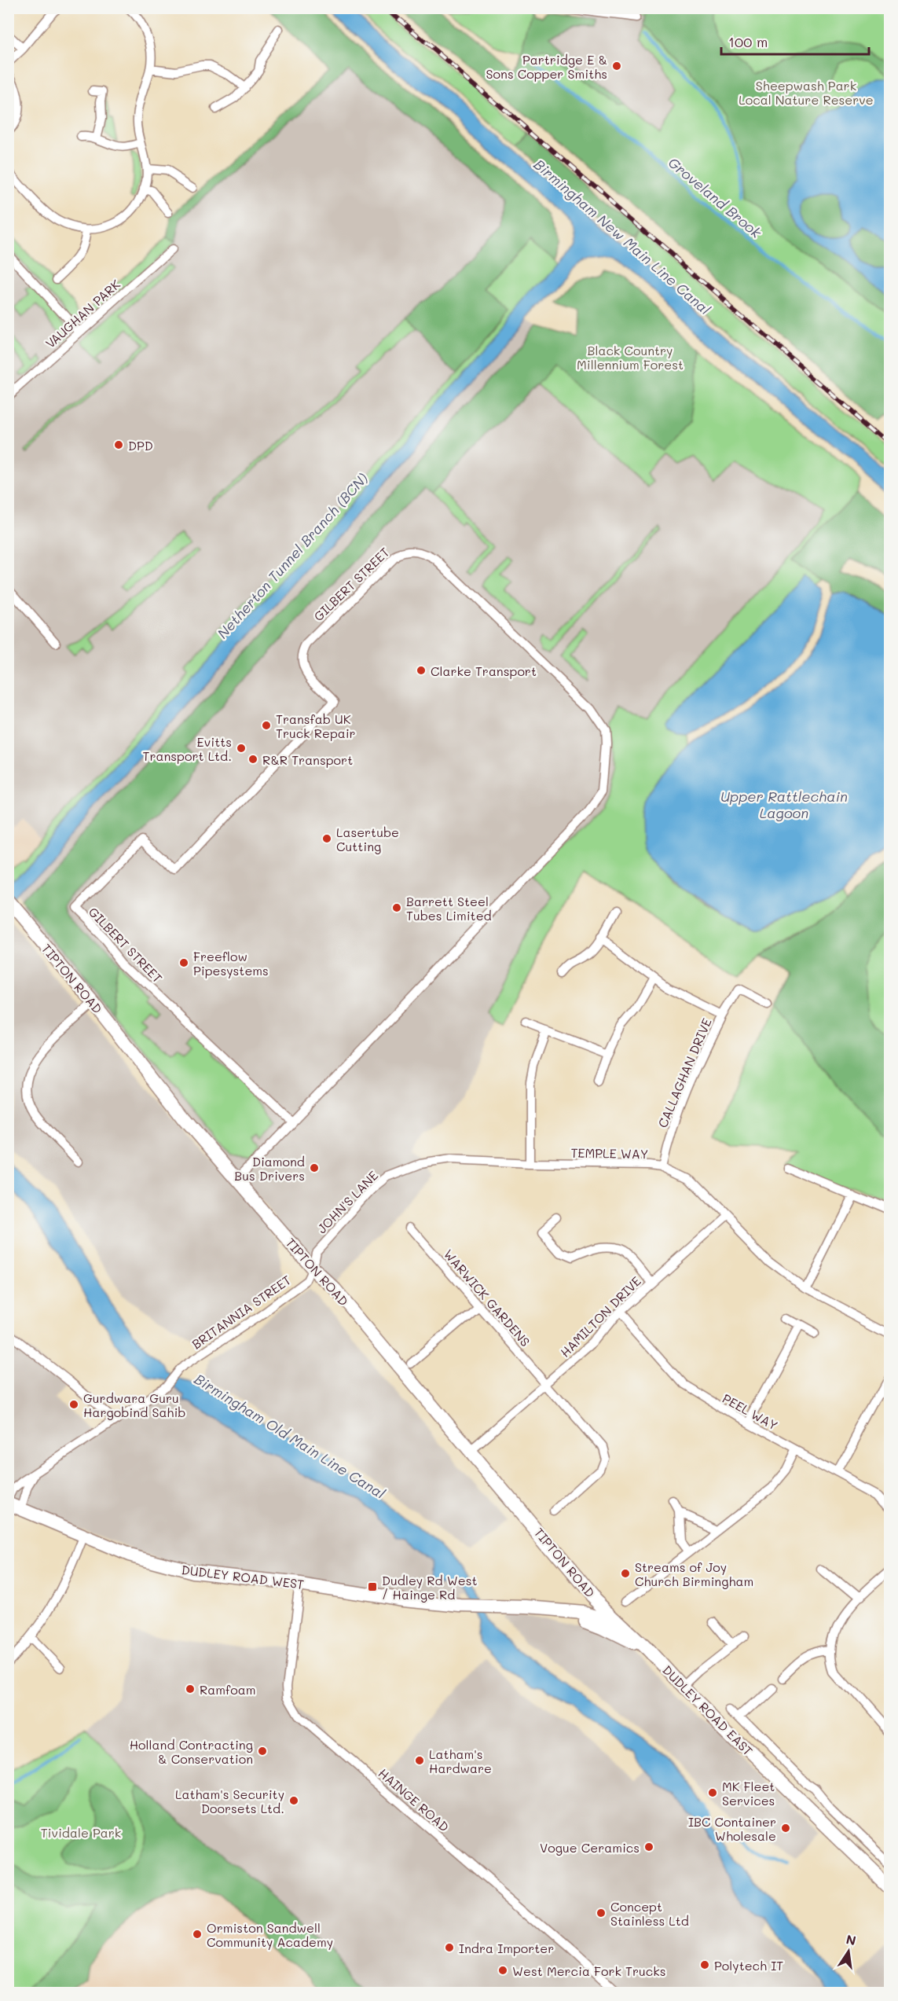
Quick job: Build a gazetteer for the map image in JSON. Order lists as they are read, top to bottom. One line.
{"streets":{"main road":["TIPTON ROAD","DUDLEY ROAD WEST","DUDLEY ROAD EAST"],"street":["VAUGHAN PARK","GILBERT STREET","CALLAGHAN DRIVE","TEMPLE WAY","JOHN'S LANE","WARWICK GARDENS","BRITANNIA STREET","HAMILTON DRIVE","PEEL WAY","HAINGE ROAD"]},"crossings":[["GILBERT STREET","TIPTON ROAD"],["TIPTON ROAD","JOHN'S LANE"],["TIPTON ROAD","BRITANNIA STREET"],["TIPTON ROAD","HAMILTON DRIVE"],["TIPTON ROAD","DUDLEY ROAD EAST"],["CALLAGHAN DRIVE","TEMPLE WAY"],["TEMPLE WAY","JOHN'S LANE"],["TEMPLE WAY","HAMILTON DRIVE"],["JOHN'S LANE","BRITANNIA STREET"],["WARWICK GARDENS","HAMILTON DRIVE"],["HAMILTON DRIVE","PEEL WAY"],["DUDLEY ROAD WEST","HAINGE ROAD"]],"water":["Groveland Brook","Birmingham New Main Line Canal","Netherton Tunnel Branch (BCN)","Upper Rattlechain Lagoon","Birmingham Old Main Line Canal"],"parks":["Sheepwash Park Local Nature Reserve","Black Country Millennium Forest","Tividale Park"],"places":{"other":["Partridge E & Sons Copper Smiths","DPD","Clarke Transport","Transfab UK Truck Repair","Evitts Transport Ltd.","R&R Transport","Lasertube Cutting","Barrett Steel Tubes Limited","Freeflow Pipesystems","Diamond Bus Drivers","Gurdwara Guru Hargobind Sahib","Streams of Joy Church Birmingham","Ramfoam","Holland Contracting & Conservation","Latham's Hardware","MK Fleet Services","Latham's Security Doorsets Ltd.","IBC Container Wholesale","Vogue Ceramics","Concept Stainless Ltd","Ormiston Sandwell Community Academy","Indra Importer","Polytech IT","West Mercia Fork Trucks"],"transit":["Dudley Rd West / Hainge Rd"]},"scale_bar":"100 m","north":"top"}
